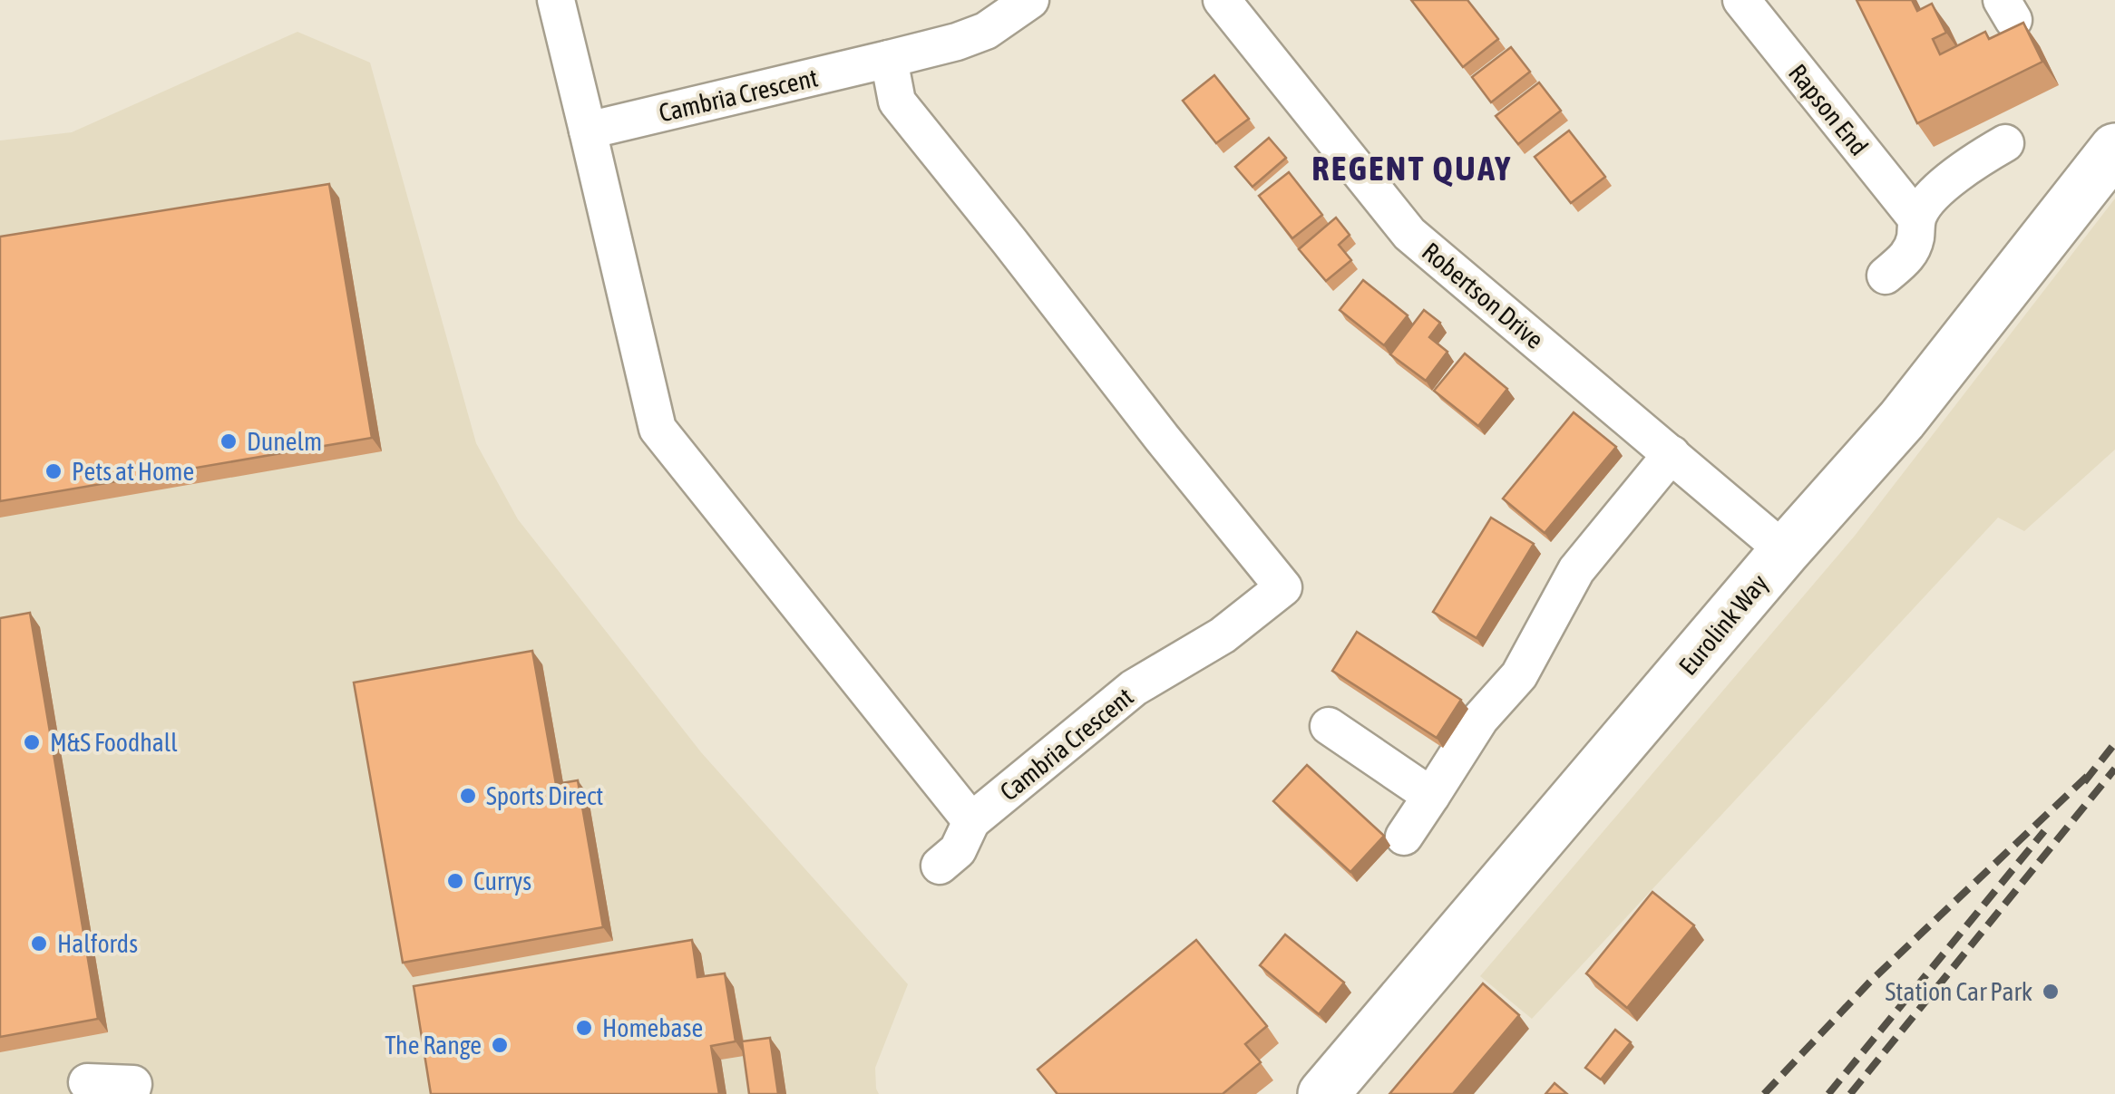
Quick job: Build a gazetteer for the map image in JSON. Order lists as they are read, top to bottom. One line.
{"streets":{"main road":["Eurolink Way"],"street":["Cambria Crescent","Rapson End","Robertson Drive"]},"crossings":[["Robertson Drive","Eurolink Way"]],"districts":["REGENT QUAY"],"places":["Dunelm","Pets at Home","M&S Foodhall","Sports Direct","Currys","Halfords","Station Car Park","Homebase","The Range"]}
